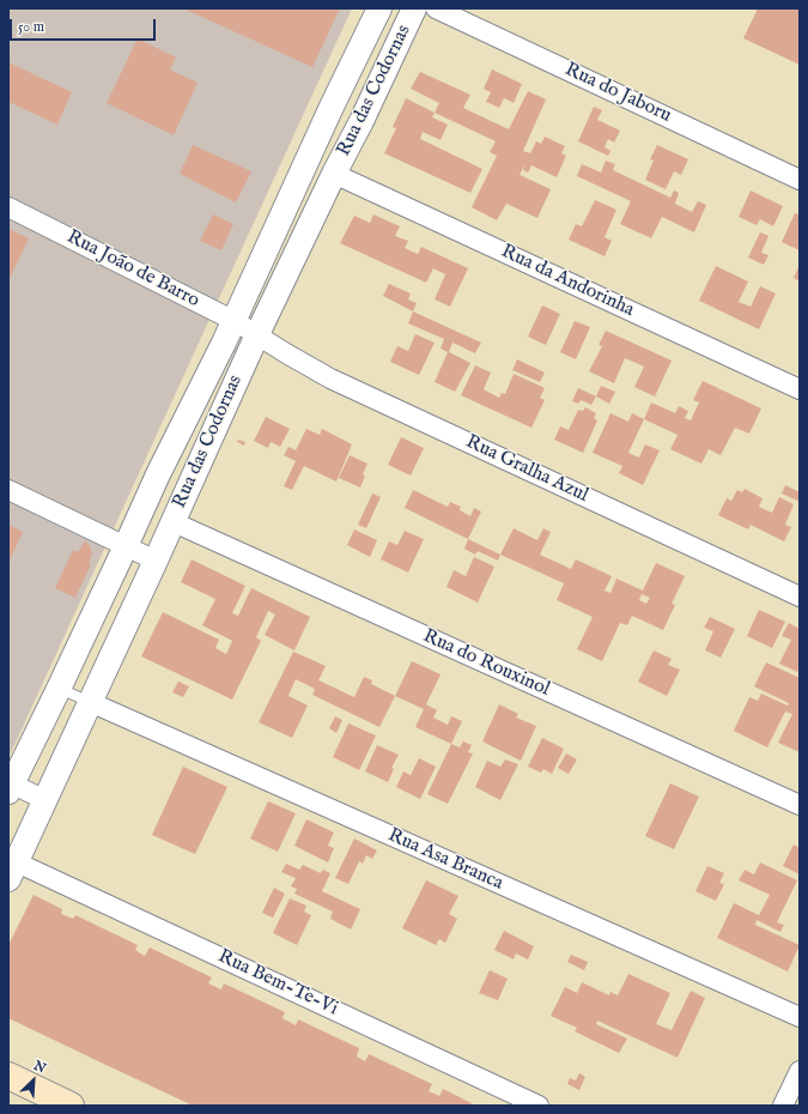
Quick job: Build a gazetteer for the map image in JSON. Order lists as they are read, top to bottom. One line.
{"streets":{"street":["Rua das Codornas","Rua do Jaboru","Rua João de Barro","Rua da Andorinha","Rua Gralha Azul","Rua do Rouxinol","Rua Asa Branca","Rua Bem-Te-Vi"]},"crossings":[["Rua das Codornas","Rua João de Barro"],["Rua das Codornas","Rua da Andorinha"],["Rua das Codornas","Rua Gralha Azul"],["Rua das Codornas","Rua do Rouxinol"],["Rua das Codornas","Rua Asa Branca"],["Rua das Codornas","Rua Bem-Te-Vi"],["Rua João de Barro","Rua Gralha Azul"]],"scale_bar":"50 m","north":"top right"}
